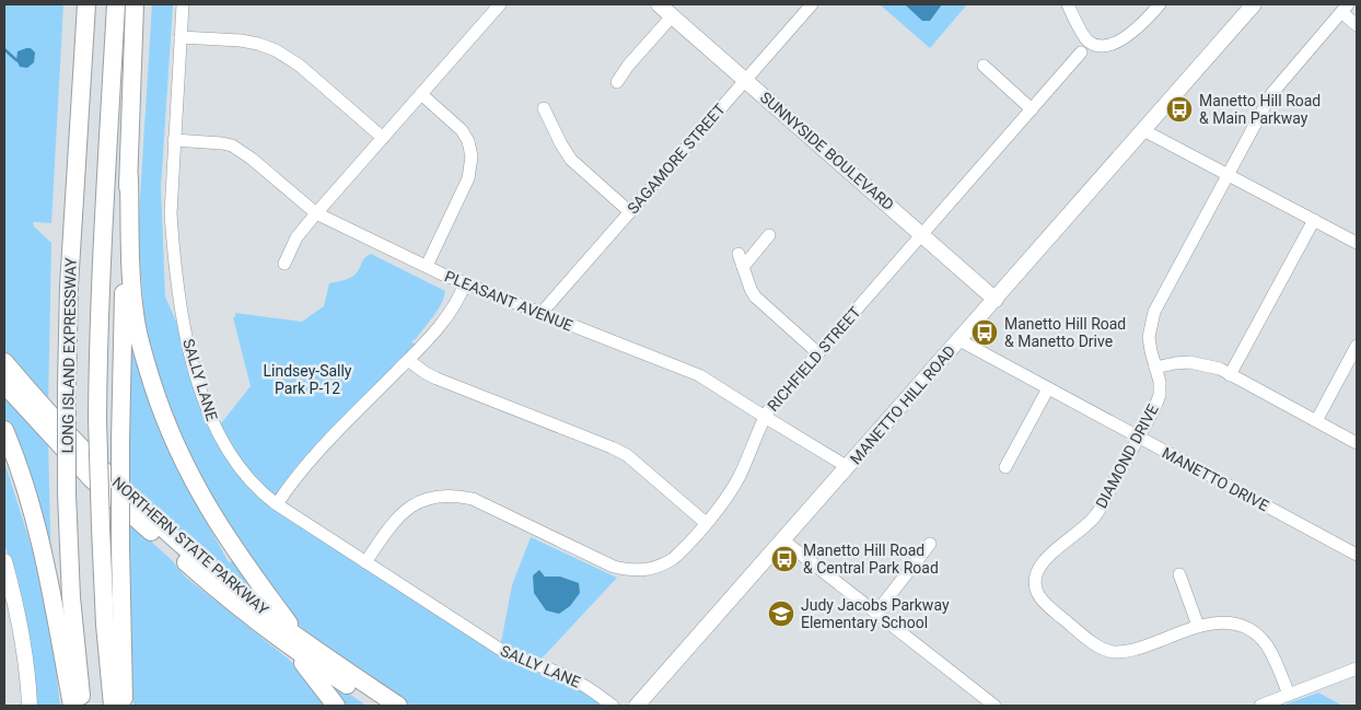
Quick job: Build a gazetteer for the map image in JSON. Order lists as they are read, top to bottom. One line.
{"streets":{"highway":["LONG ISLAND EXPRESSWAY","NORTHERN STATE PARKWAY"],"main road":["SUNNYSIDE BOULEVARD","MANETTO HILL ROAD"],"street":["SAGAMORE STREET","PLEASANT AVENUE","RICHFIELD STREET","SALLY LANE","DIAMOND DRIVE","MANETTO DRIVE"]},"crossings":[["SUNNYSIDE BOULEVARD","SAGAMORE STREET"],["SUNNYSIDE BOULEVARD","RICHFIELD STREET"],["SUNNYSIDE BOULEVARD","MANETTO HILL ROAD"],["SAGAMORE STREET","PLEASANT AVENUE"],["PLEASANT AVENUE","RICHFIELD STREET"],["PLEASANT AVENUE","SALLY LANE"],["PLEASANT AVENUE","MANETTO HILL ROAD"],["RICHFIELD STREET","SALLY LANE"],["MANETTO HILL ROAD","MANETTO DRIVE"],["DIAMOND DRIVE","MANETTO DRIVE"]],"parks":["Lindsey-Sally Park P-12"],"places":{"bus stop":["Manetto Hill Road & Main Parkway","Manetto Hill Road & Manetto Drive","Manetto Hill Road & Central Park Road"],"school or university":["Judy Jacobs Parkway Elementary School"]}}
